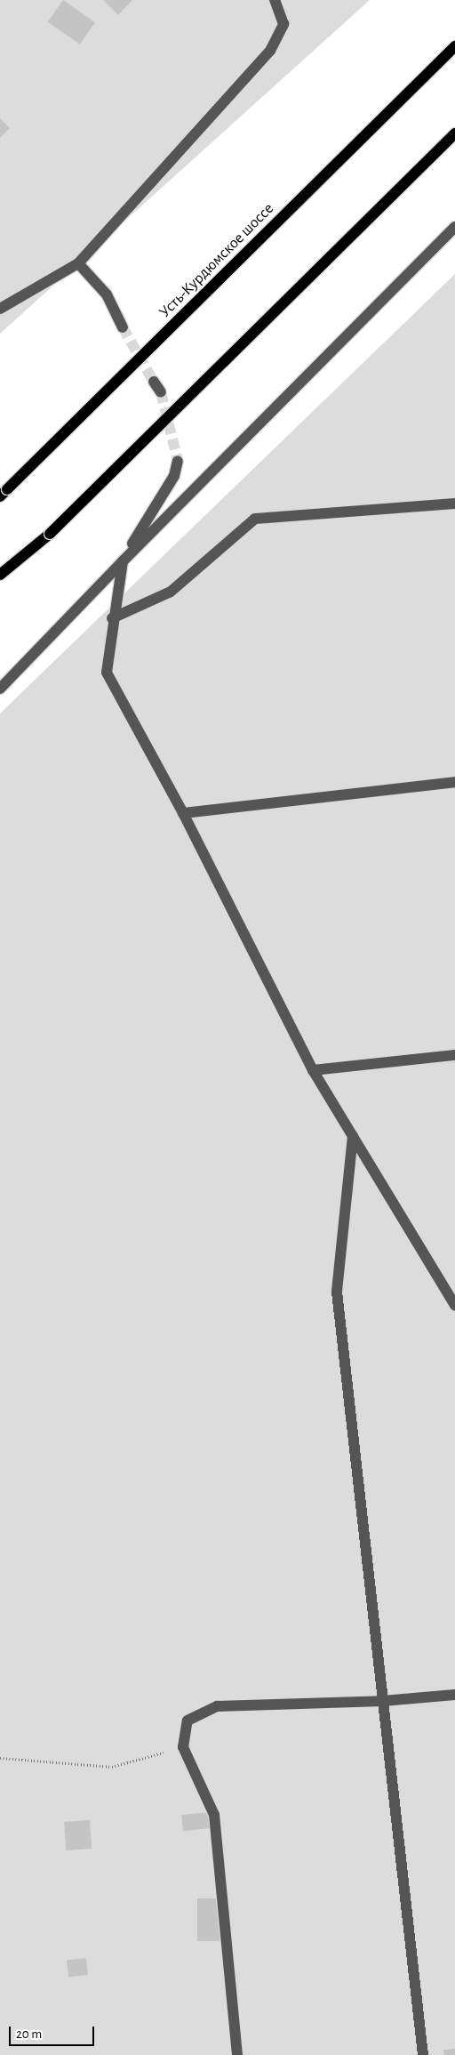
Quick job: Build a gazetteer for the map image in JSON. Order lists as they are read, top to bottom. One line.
{"streets":{"main road":["Усть-Курдюмское шоссе"]},"scale_bar":"20 m"}
